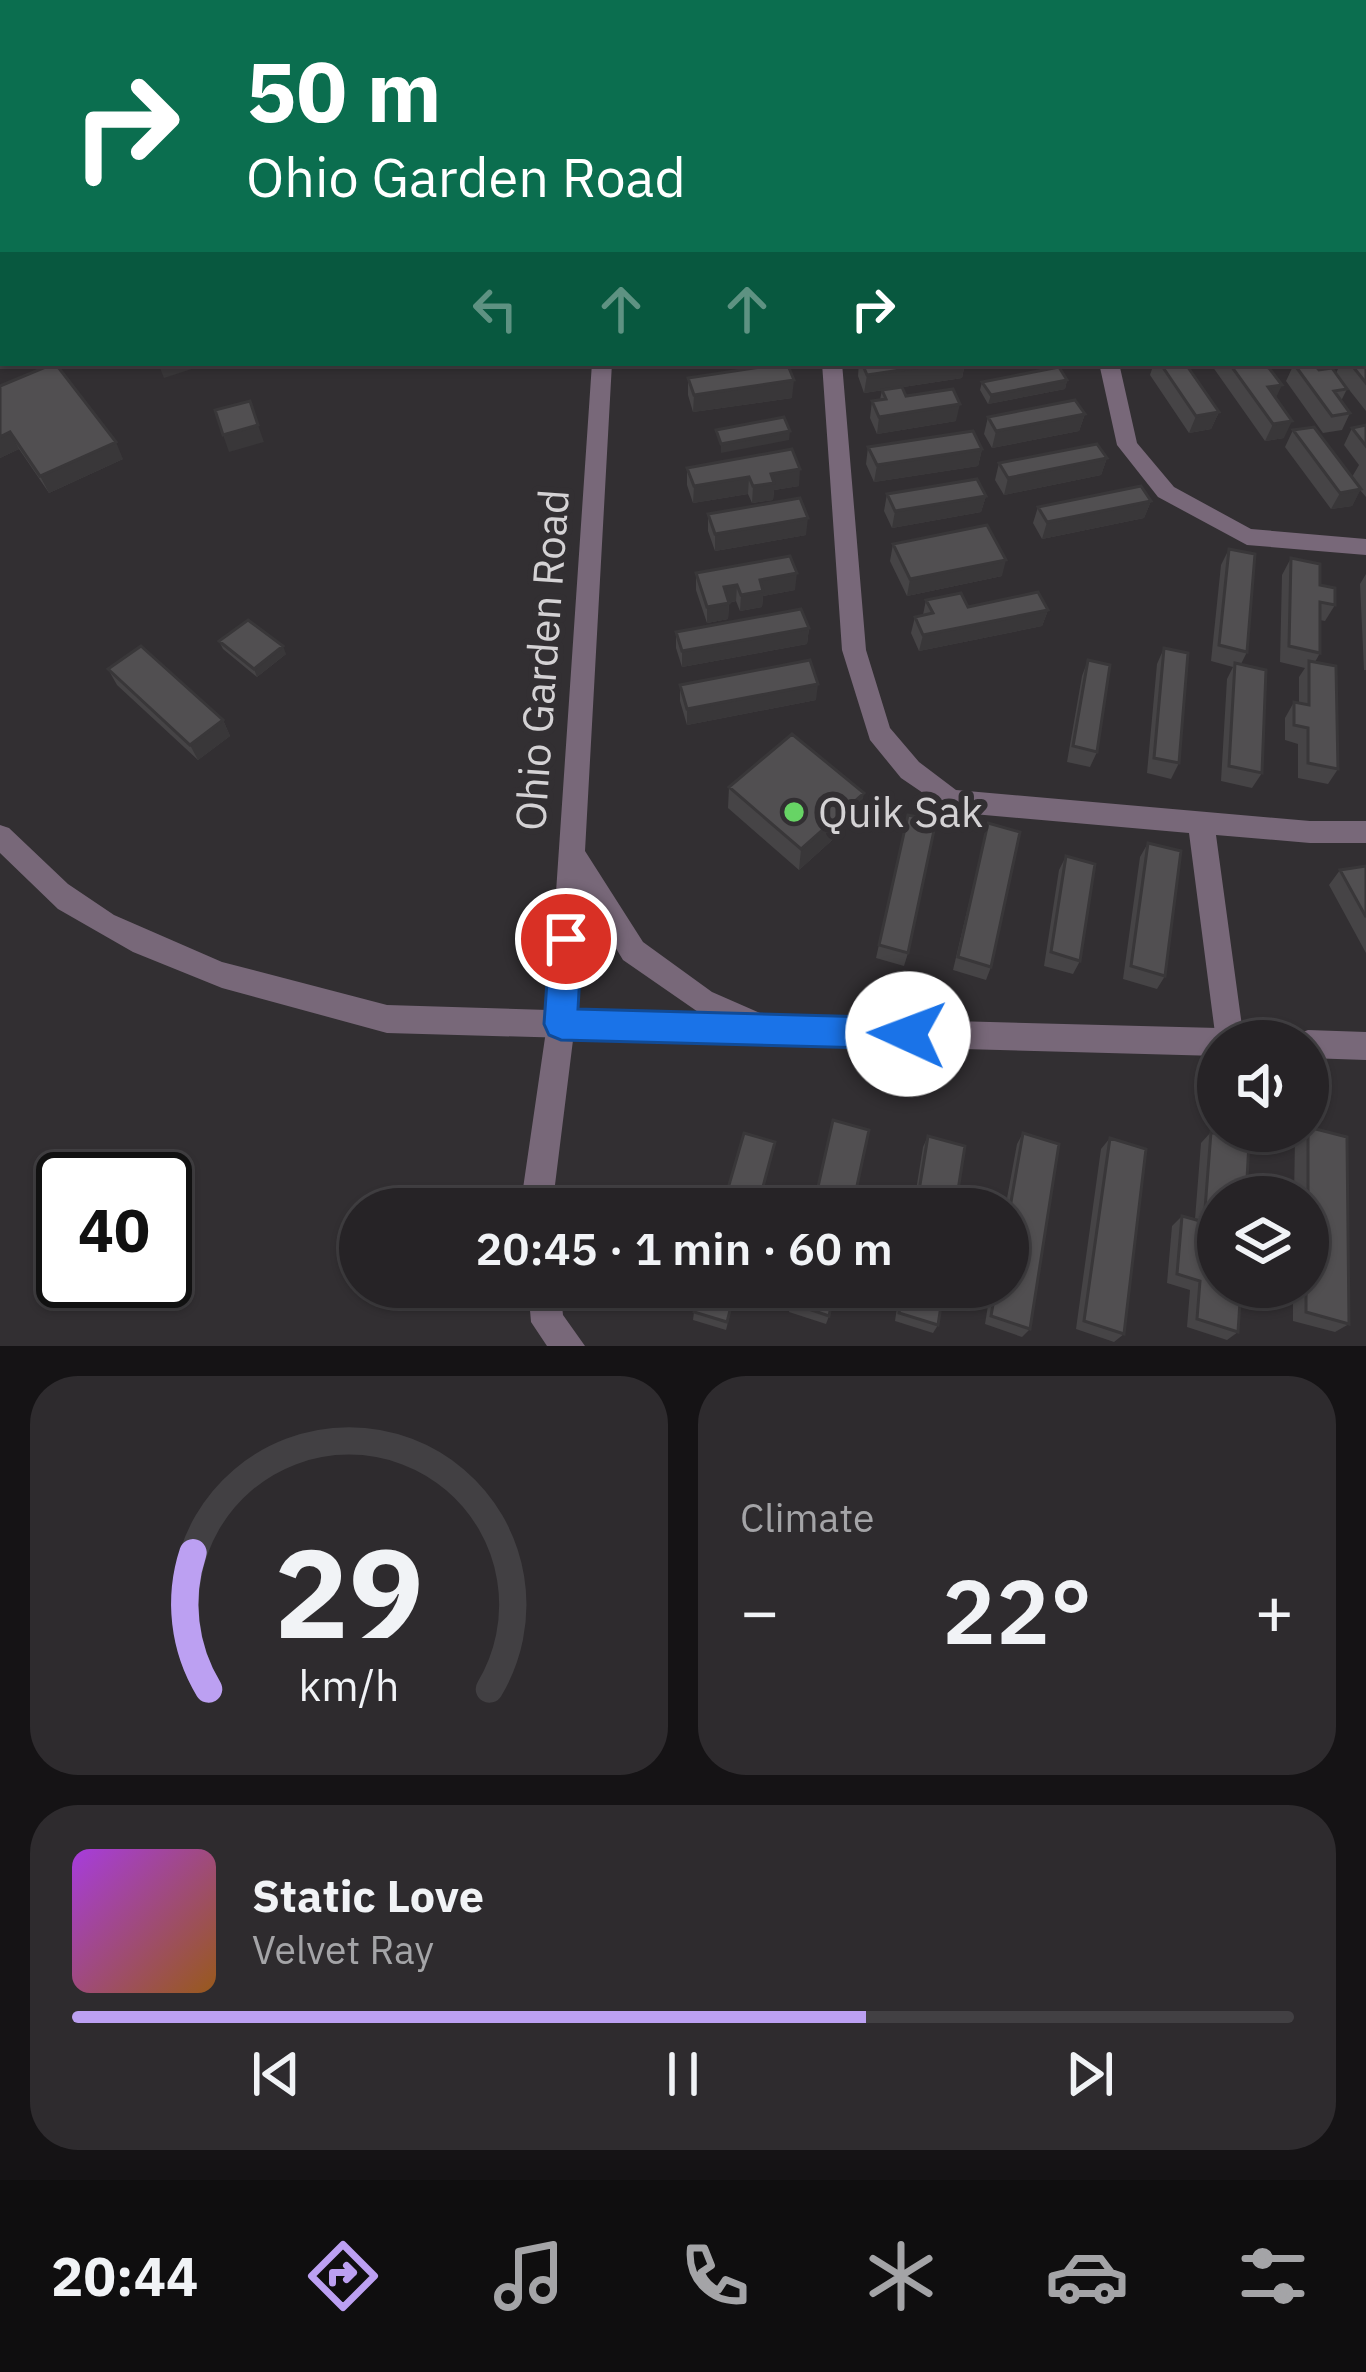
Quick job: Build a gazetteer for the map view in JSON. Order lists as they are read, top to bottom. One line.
{"streets":{"street":["Ohio Garden Road"]},"places":["Quik Sak"],"page":{"turn":["50 m","Ohio Garden Road"],"limit":"40","trip":"20:45 · 1 min · 60 m","tile":"Climate","heat":["−","22°","+"],"song":["Static Love","Velvet Ray"],"tabs":"20:44","gauge":["29","km/h"]}}
